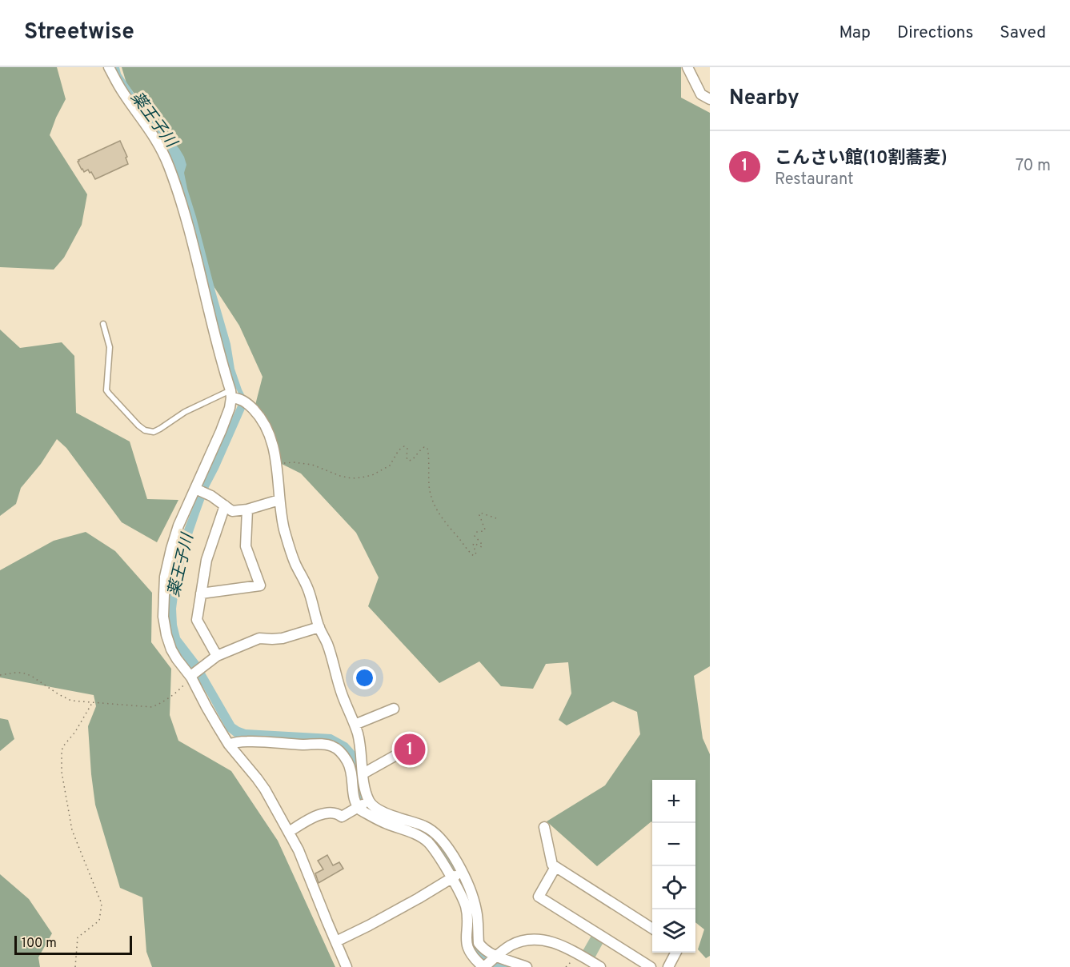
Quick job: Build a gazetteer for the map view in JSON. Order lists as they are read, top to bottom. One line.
{"water":["薬王子川"],"scale_bar":"100 m","page":{"header":"Streetwise","nav":["Map","Directions","Saved"],"heading":"Nearby","list":[{"mark":"1","name":"こんさい館(10割蕎麦)","note":"Restaurant","value":"70 m"}],"pins":"1","map_buttons":["+","−"],"scale":"100 m"}}
